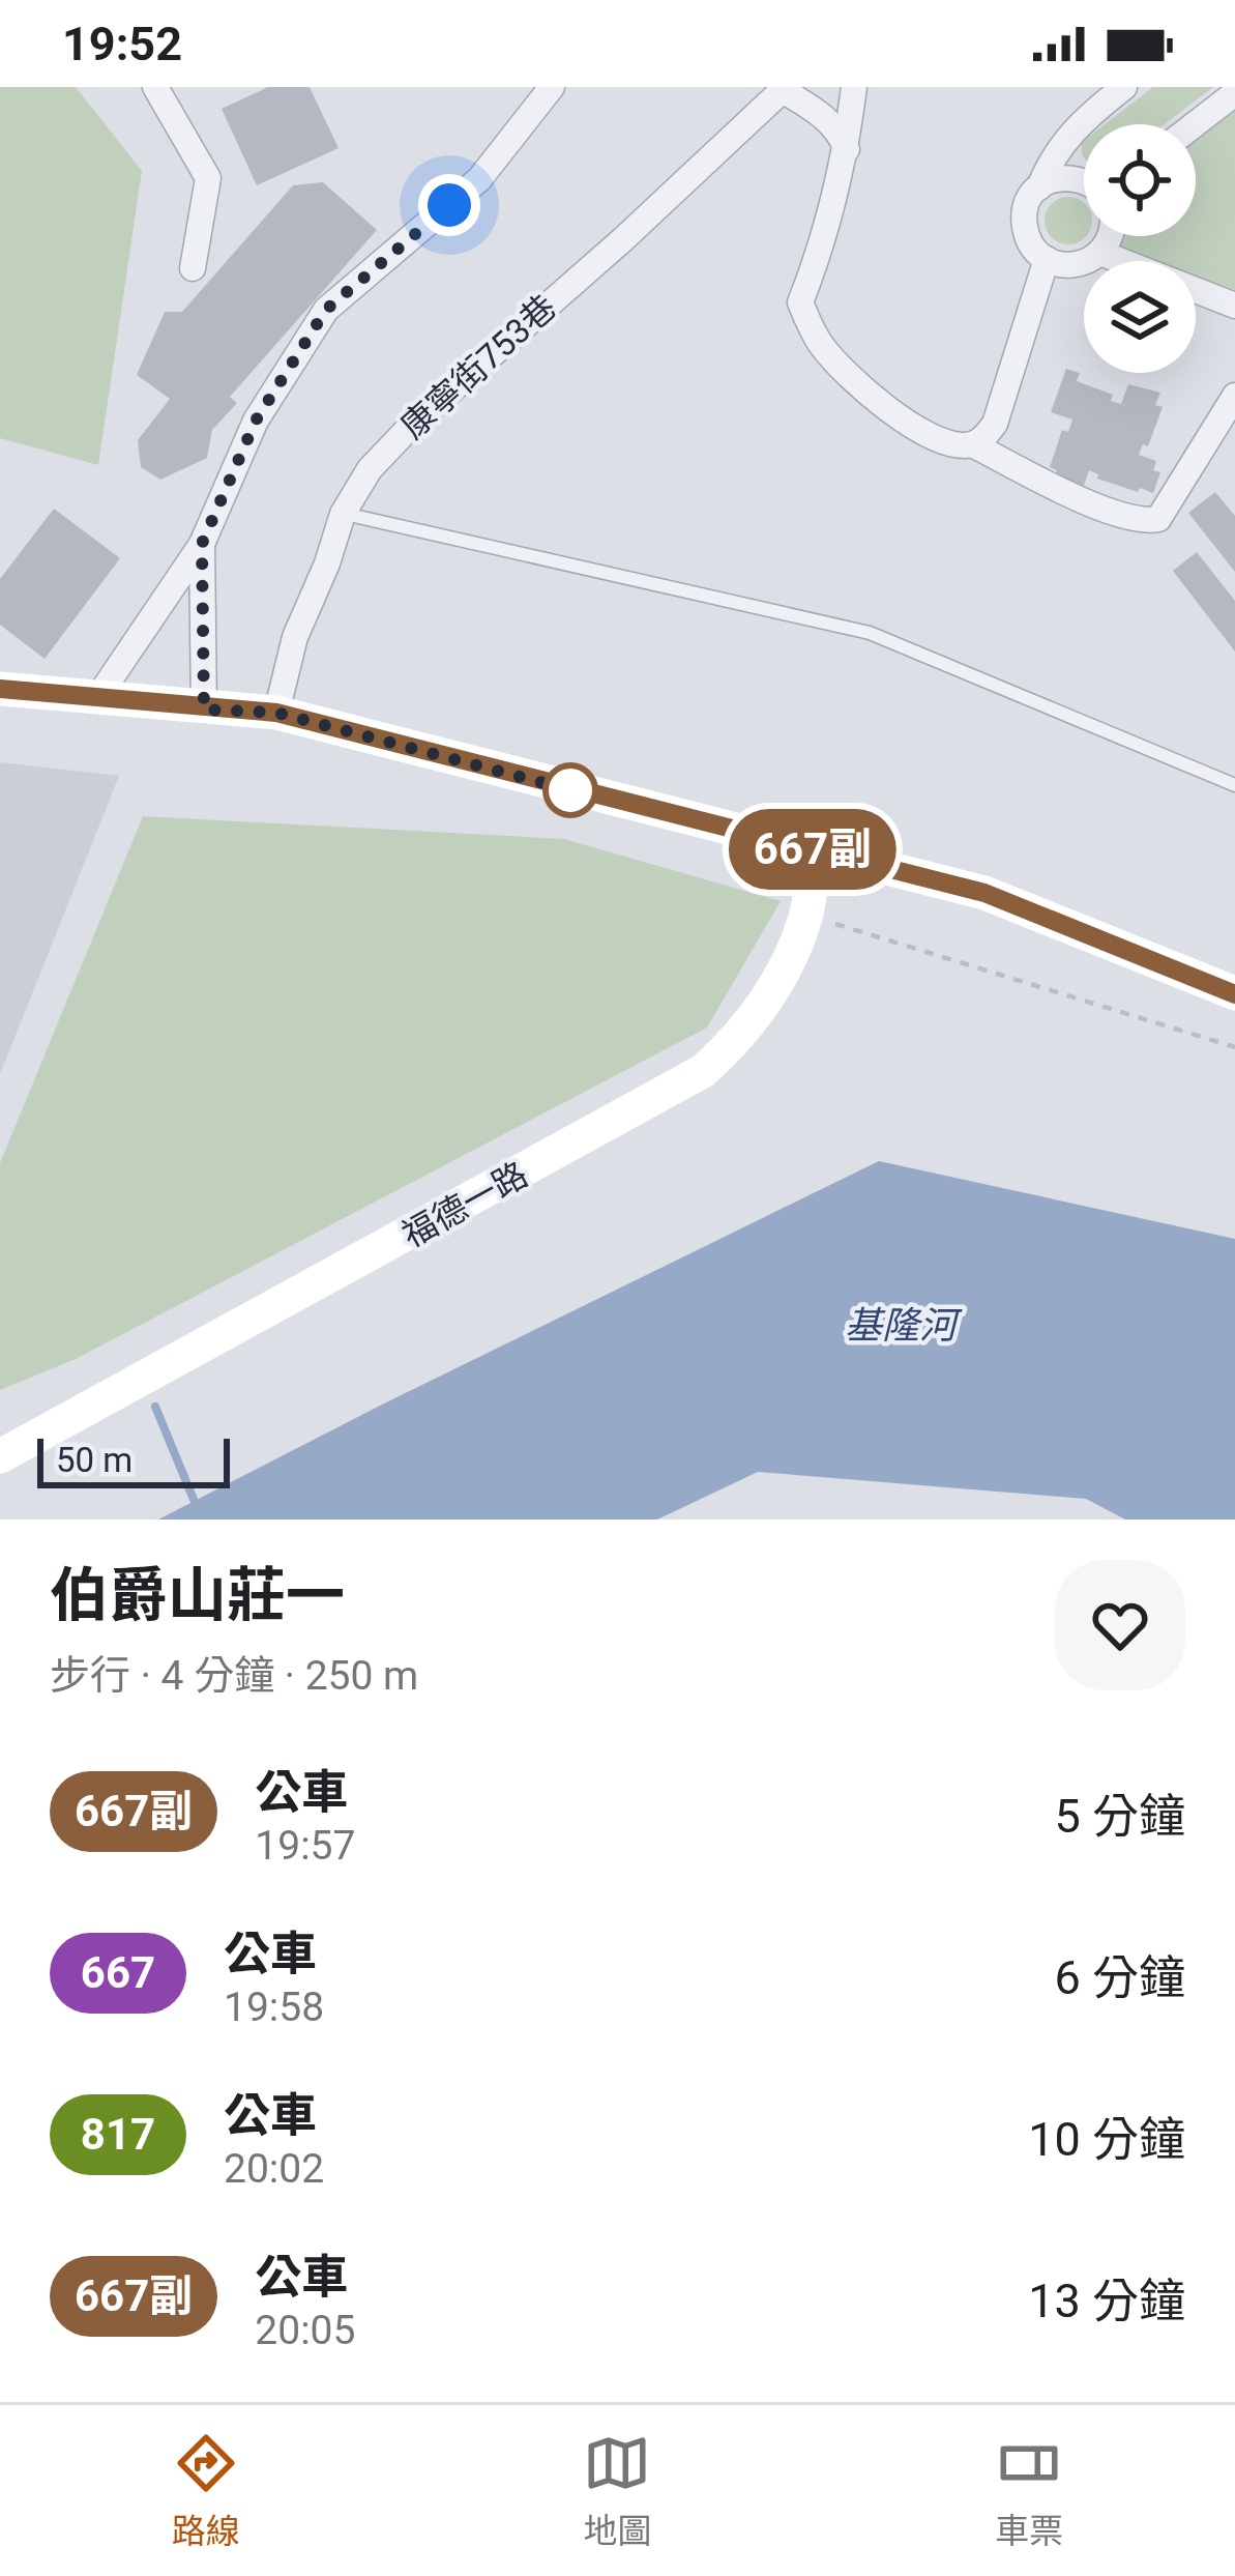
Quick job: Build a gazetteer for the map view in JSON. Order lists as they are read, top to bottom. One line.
{"streets":{"street":["康寧街753巷","福德一路"]},"water":["基隆河"],"lines":["bus line 667副"],"scale_bar":"50 m","page":{"status":"19:52","on_map":"667副","scale":"50 m","heading":["伯爵山莊一","步行 · 4 分鐘 · 250 m"],"list":[{"mark":"667副","name":"公車","note":"19:57","value":"5 分鐘"},{"mark":"667","name":"公車","note":"19:58","value":"6 分鐘"},{"mark":"817","name":"公車","note":"20:02","value":"10 分鐘"},{"mark":"667副","name":"公車","note":"20:05","value":"13 分鐘"}],"tabs":["路線","地圖","車票"]}}
